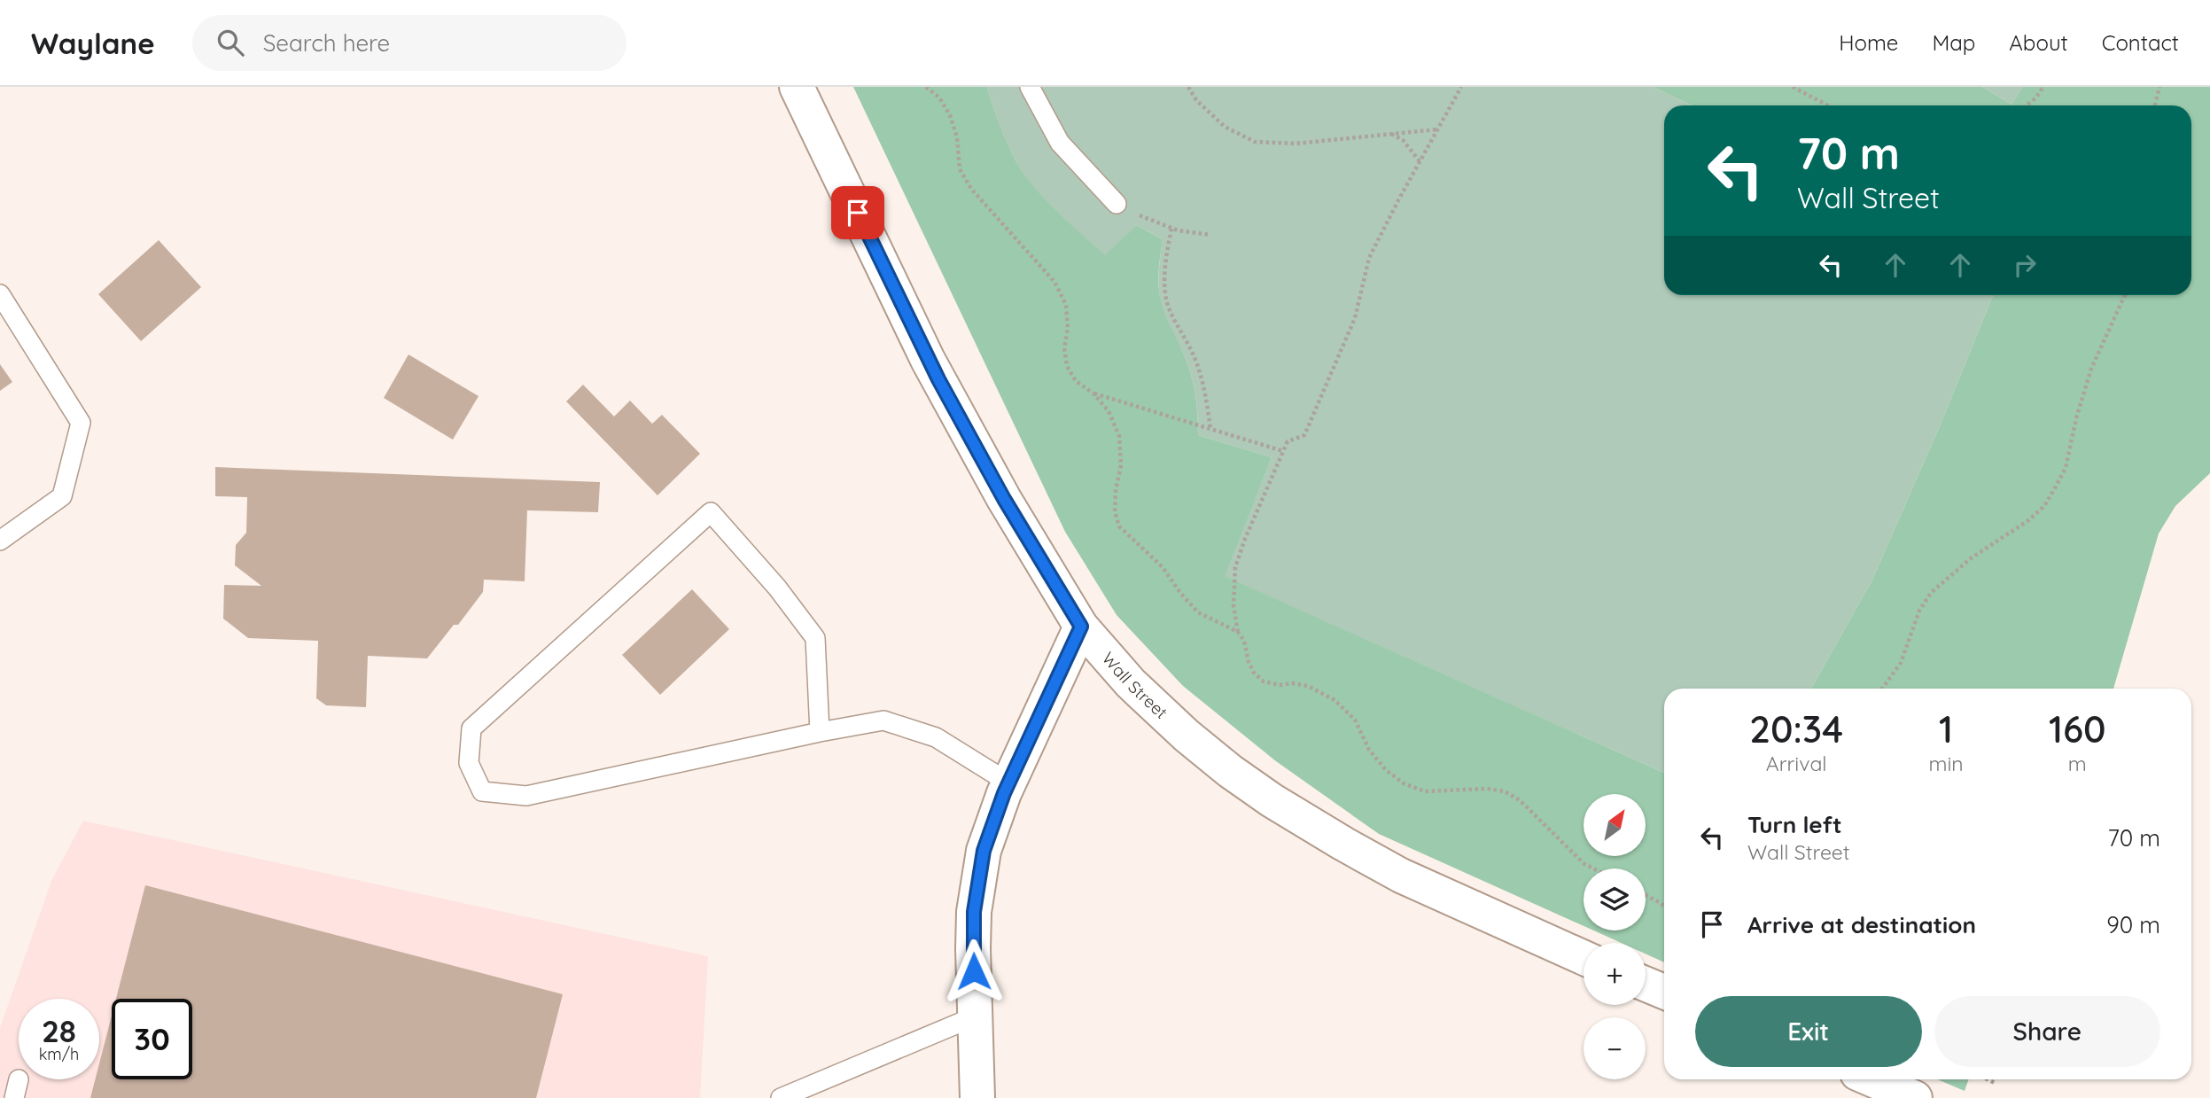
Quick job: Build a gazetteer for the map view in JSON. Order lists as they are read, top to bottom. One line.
{"streets":{"street":["Wall Street"]},"north":"top right","page":{"header":"Waylane","search":"Search here","nav":["Home","Map","About","Contact"],"turn":["70 m","Wall Street"],"eta":["20:34","Arrival","1","min","160","m"],"map_buttons":["+","−"],"list":[{"name":"Turn left","note":"Wall Street","value":"70 m"},{"name":"Arrive at destination","value":"90 m"}],"buttons":["Exit","Share"],"speed":"28 km/h","limit":"30"}}
